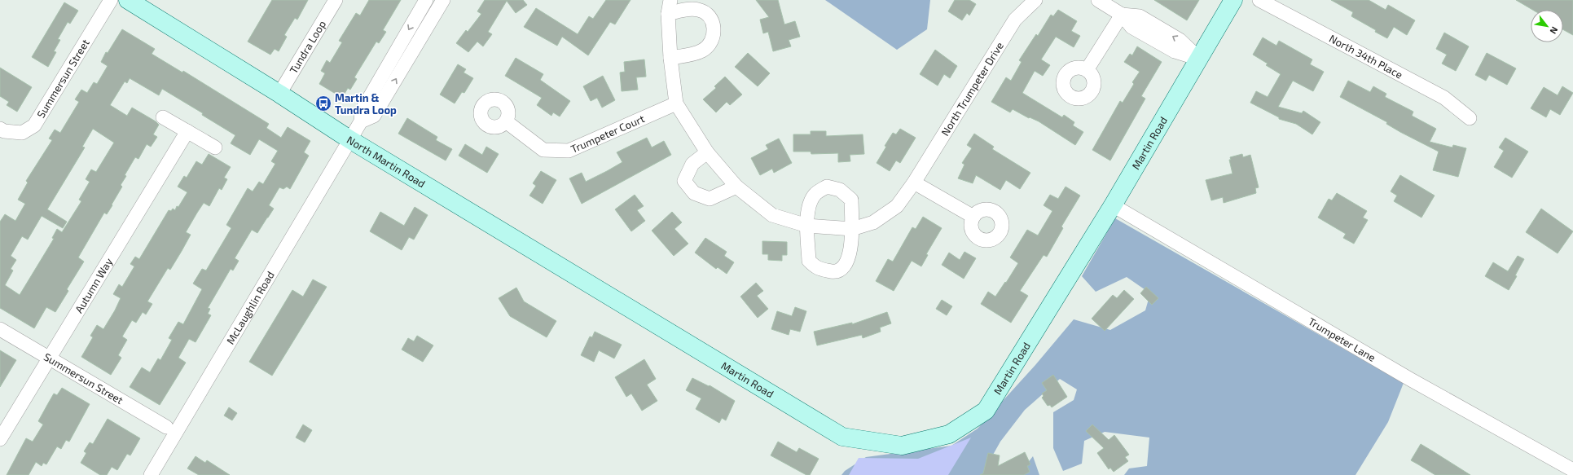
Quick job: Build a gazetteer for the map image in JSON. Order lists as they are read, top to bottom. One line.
{"streets":{"street":["Tundra Loop","North 34th Place","Summersun Street","North Trumpeter Drive","Trumpeter Court","Martin Road","North Martin Road","Autumn Way","McLaughlin Road","Trumpeter Lane"]},"crossings":[["Tundra Loop","North Martin Road"],["Summersun Street","Autumn Way"],["North Trumpeter Drive","Trumpeter Court"],["Martin Road","North Martin Road"],["Martin Road","Trumpeter Lane"],["North Martin Road","McLaughlin Road"]],"places":{"bus stop":["Martin & Tundra Loop"]},"north":"bottom right"}
